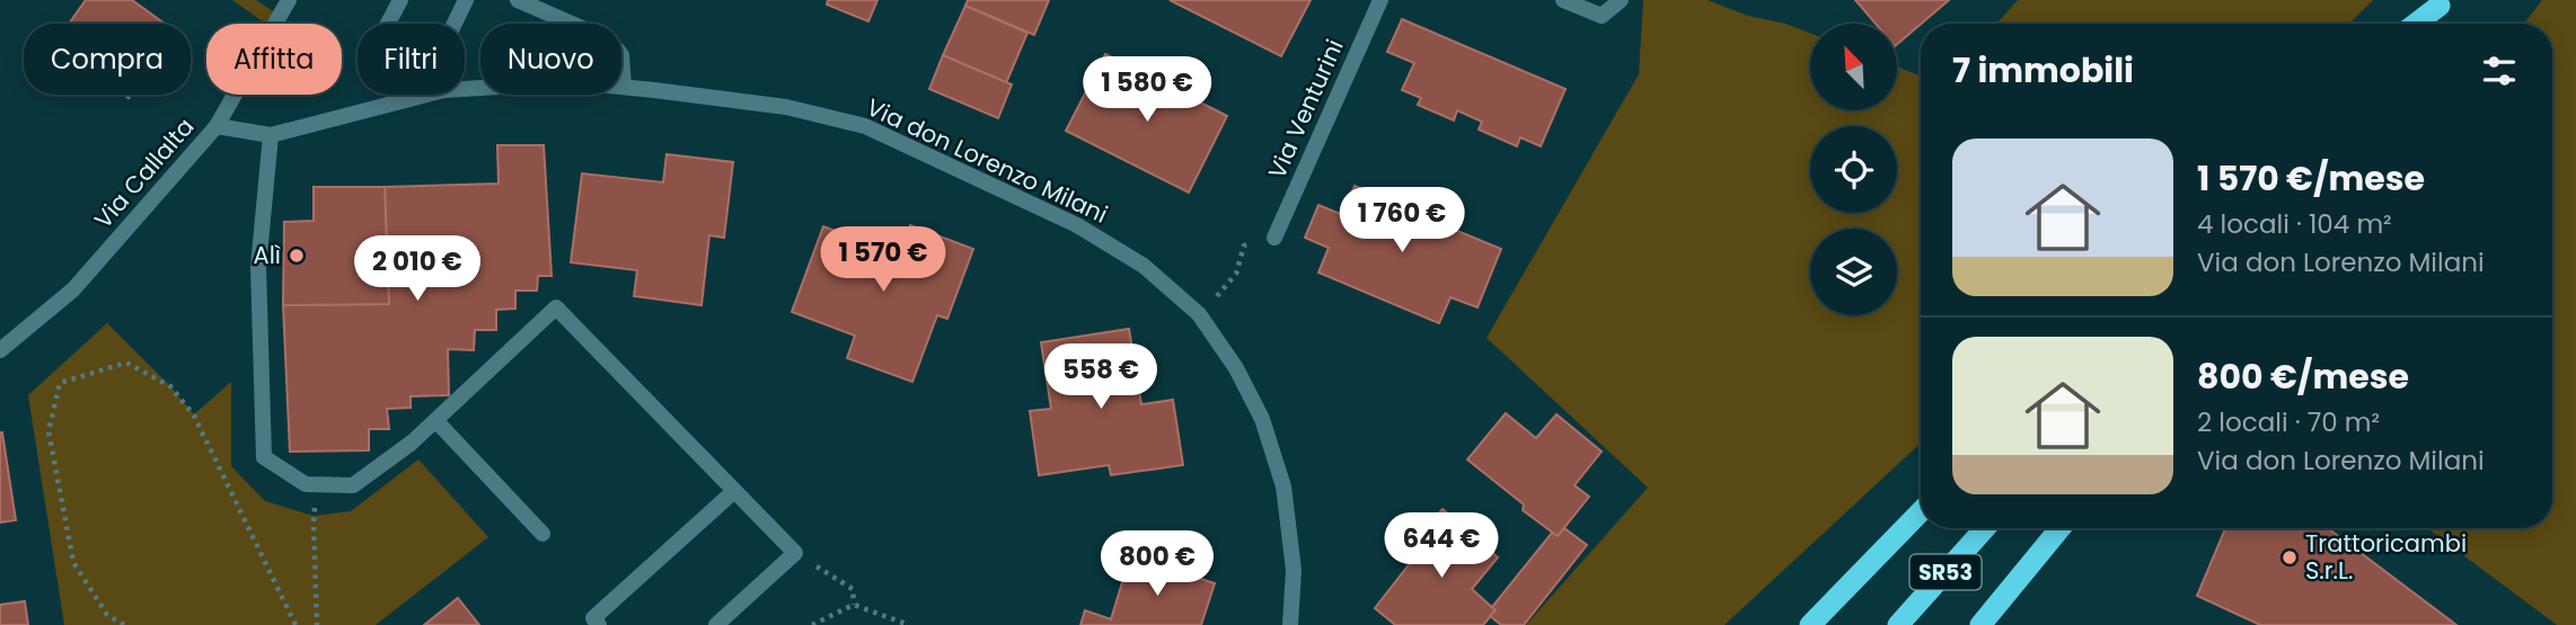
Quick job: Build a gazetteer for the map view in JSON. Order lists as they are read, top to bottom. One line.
{"streets":{"highway":["SR53"],"street":["Via Venturini","Via don Lorenzo Milani","Via Callalta"]},"crossings":[["Via don Lorenzo Milani","Via Callalta"]],"places":["Alì","Trattoricambi S.r.L."],"north":"top left","page":{"chip":["Compra","Affitta","Filtri","Nuovo"],"heading":"7 immobili","price":["1 580 €","1 760 €","1 570 €","2 010 €","558 €","644 €","800 €"],"list":[{"name":"1 570 €/mese","note":"4 locali · 104 m² · Via don Lorenzo Milani"},{"name":"800 €/mese","note":"2 locali · 70 m² · Via don Lorenzo Milani"}]}}
